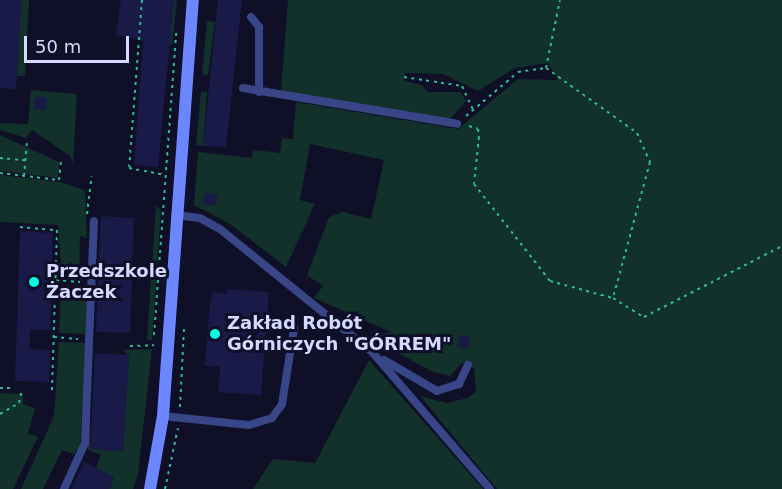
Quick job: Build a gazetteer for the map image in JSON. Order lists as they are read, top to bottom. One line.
{"places":["Przedszkole Żaczek","Zakład Robót Górniczych \"GÓRREM\""],"scale_bar":"50 m"}
